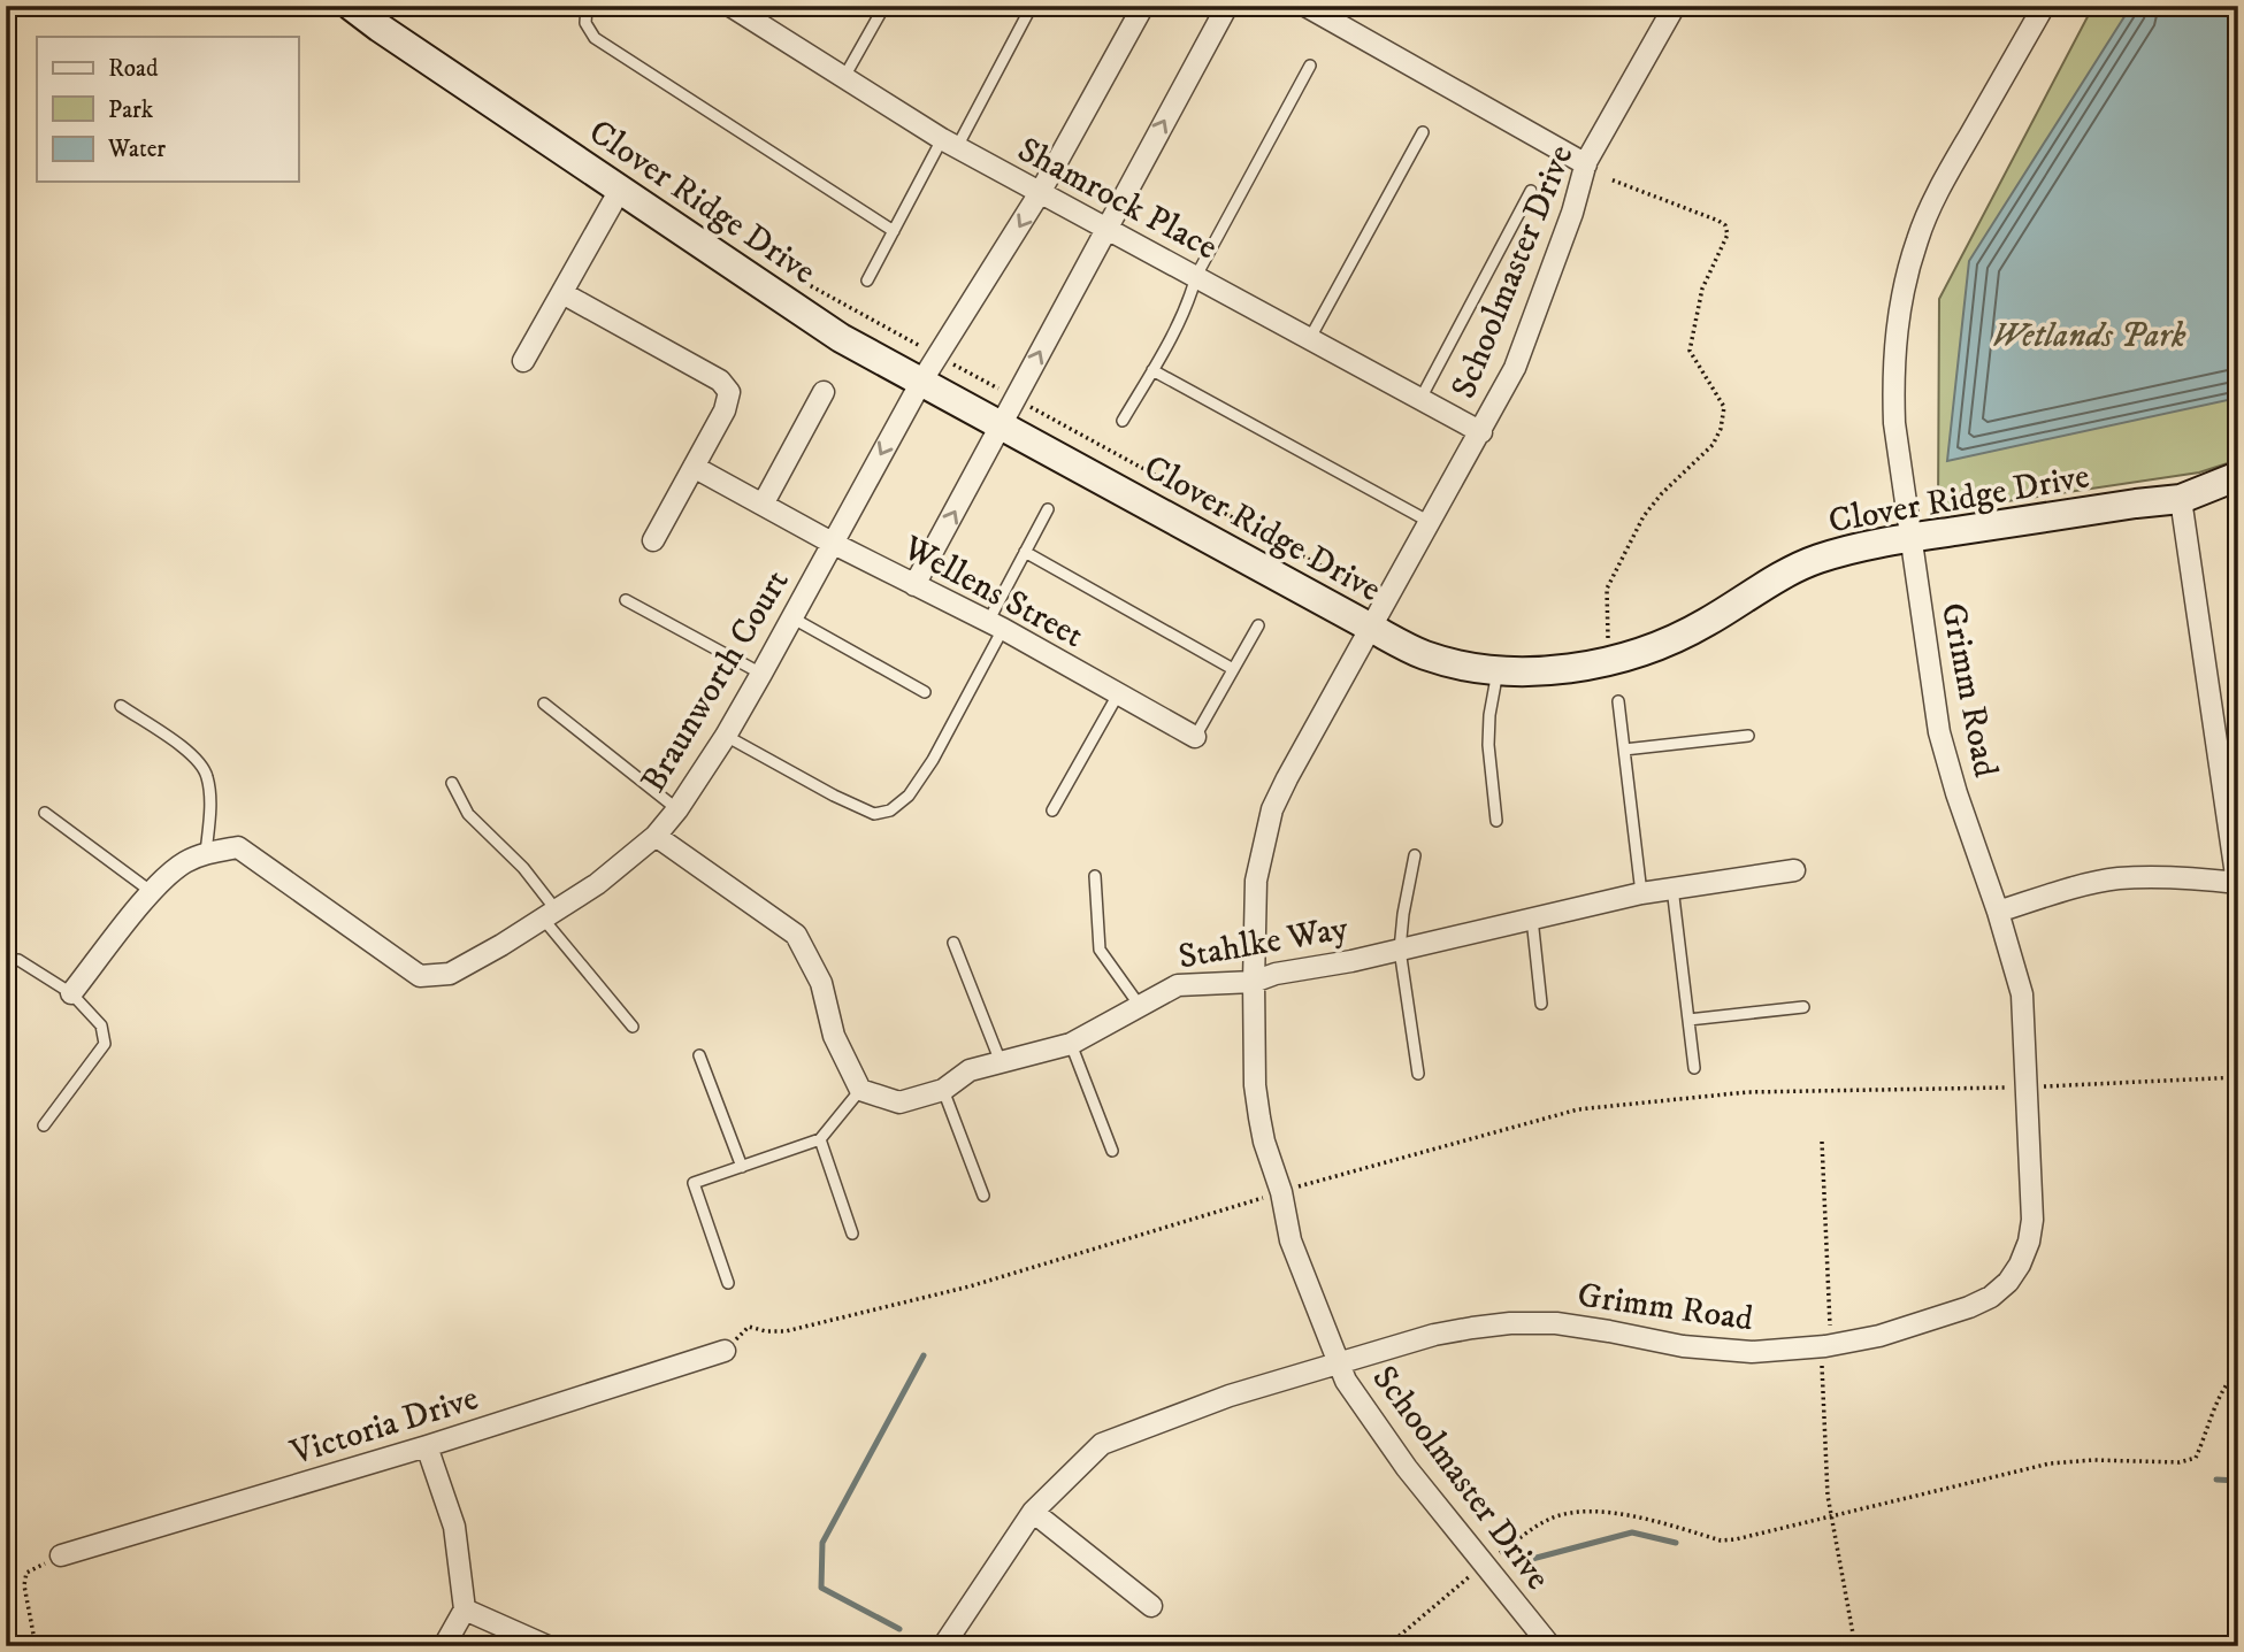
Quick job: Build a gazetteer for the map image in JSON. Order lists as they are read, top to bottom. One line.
{"streets":{"street":["Shamrock Place","Clover Ridge Drive","Schoolmaster Drive","Wellens Street","Braunworth Court","Grimm Road","Stahlke Way","Victoria Drive"]},"crossings":[["Shamrock Place","Schoolmaster Drive"],["Shamrock Place","Braunworth Court"],["Clover Ridge Drive","Schoolmaster Drive"],["Clover Ridge Drive","Braunworth Court"],["Clover Ridge Drive","Grimm Road"],["Schoolmaster Drive","Grimm Road"],["Schoolmaster Drive","Stahlke Way"],["Wellens Street","Braunworth Court"]],"parks":["Wetlands Park"],"legend":["Road","Park","Water"]}
